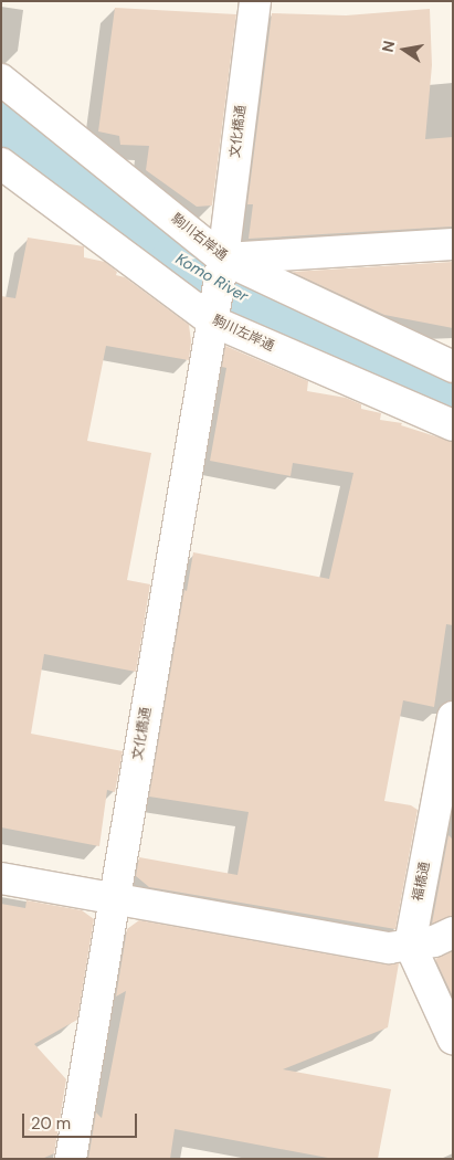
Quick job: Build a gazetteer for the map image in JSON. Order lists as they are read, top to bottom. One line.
{"streets":{"street":["文化橋通","駒川右岸通","駒川左岸通","福橋通"]},"crossings":[["文化橋通","駒川右岸通"],["文化橋通","駒川左岸通"]],"water":["Komo River"],"scale_bar":"20 m","north":"left"}
